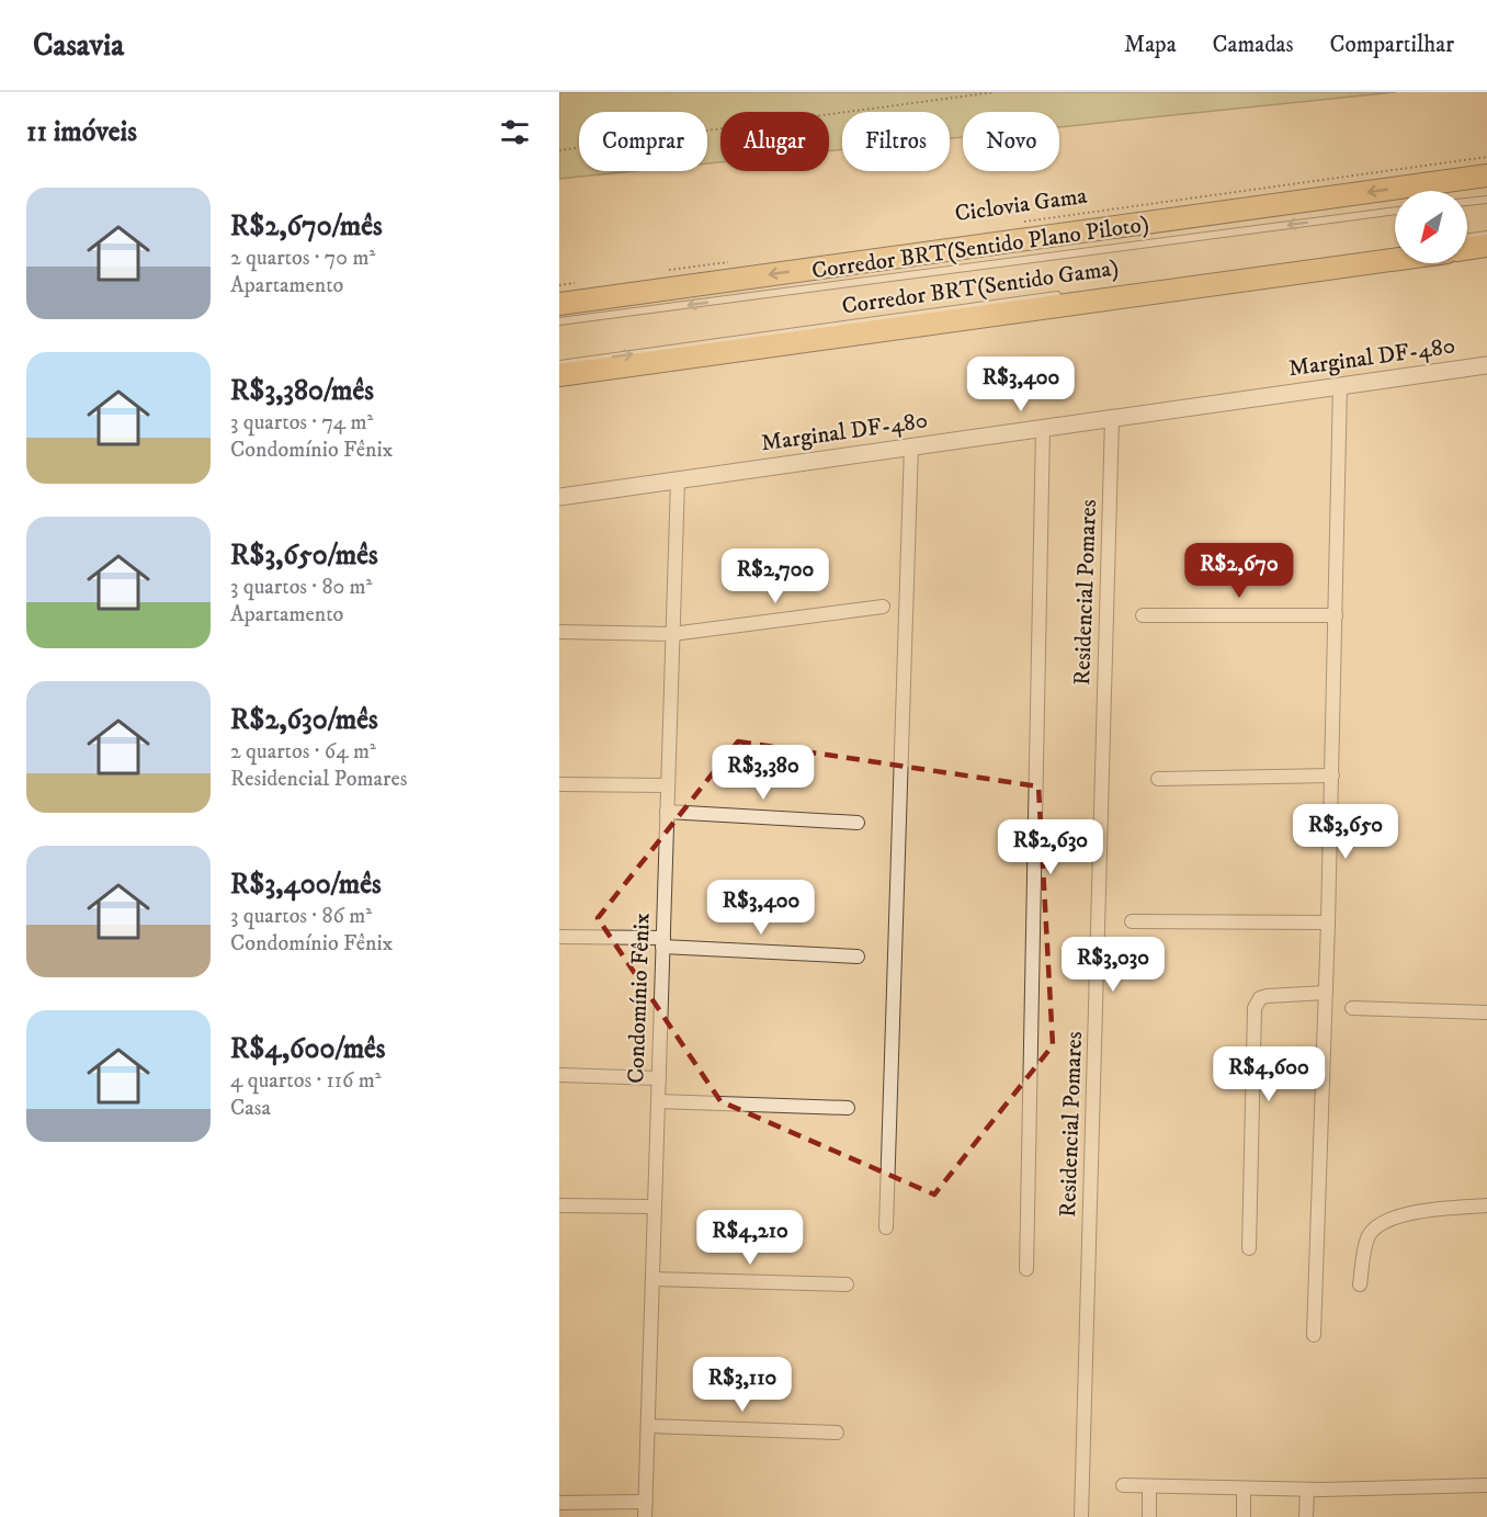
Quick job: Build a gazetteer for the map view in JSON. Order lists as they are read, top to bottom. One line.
{"streets":{"street":["Marginal DF-480","Residencial Pomares","Condomínio Fênix"],"lane":["Corredor BRT(Sentido Plano Piloto)","Corredor BRT(Sentido Gama)"],"path":["Ciclovia Gama"]},"crossings":[["Marginal DF-480","Residencial Pomares"],["Marginal DF-480","Condomínio Fênix"]],"one_way":["Corredor BRT(Sentido Plano Piloto)","Corredor BRT(Sentido Gama)"],"north":"bottom left","page":{"header":"Casavia","nav":["Mapa","Camadas","Compartilhar"],"heading":"11 imóveis","chip":["Comprar","Alugar","Filtros","Novo"],"list":[{"name":"R$2,670/mês","note":"2 quartos · 70 m² · Apartamento"},{"name":"R$3,380/mês","note":"3 quartos · 74 m² · Condomínio Fênix"},{"name":"R$3,650/mês","note":"3 quartos · 80 m² · Apartamento"},{"name":"R$2,630/mês","note":"2 quartos · 64 m² · Residencial Pomares"},{"name":"R$3,400/mês","note":"3 quartos · 86 m² · Condomínio Fênix"},{"name":"R$4,600/mês","note":"4 quartos · 116 m² · Casa"}],"price":["R$3,400","R$2,670","R$2,700","R$3,380","R$3,650","R$2,630","R$3,400","R$3,030","R$4,600","R$4,210","R$3,110"]}}
